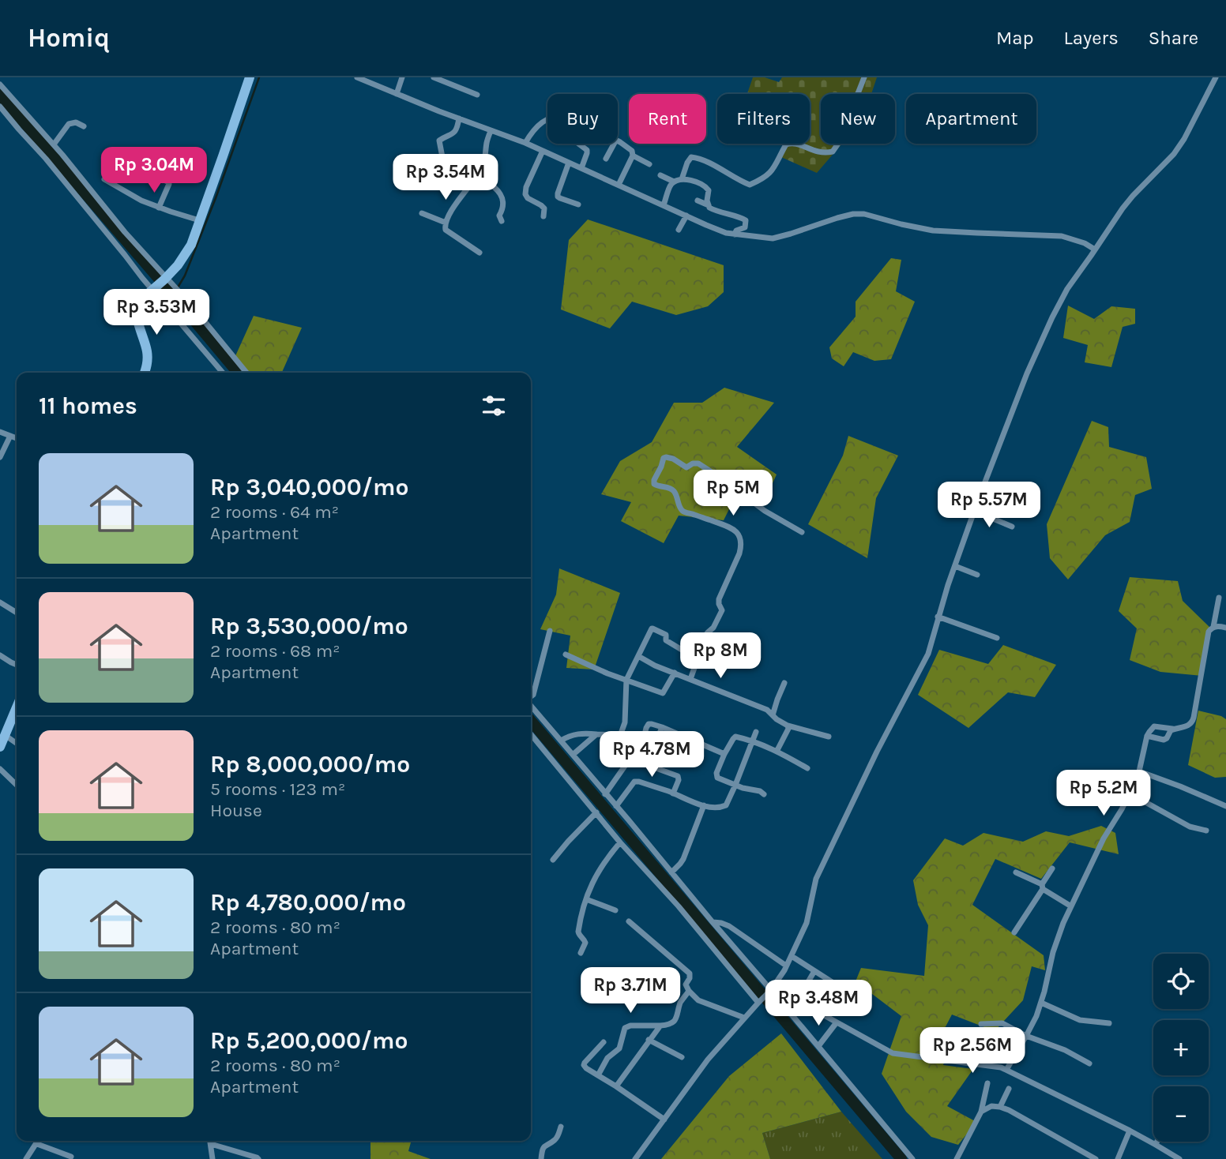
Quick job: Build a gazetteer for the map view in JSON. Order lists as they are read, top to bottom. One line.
{"page":{"header":"Homiq","nav":["Map","Layers","Share"],"chip":["Buy","Rent","Filters","New","Apartment"],"price":["Rp 3.04M","Rp 3.54M","Rp 3.53M","Rp 5M","Rp 5.57M","Rp 8M","Rp 4.78M","Rp 5.2M","Rp 3.71M","Rp 3.48M","Rp 2.56M"],"heading":"11 homes","list":[{"name":"Rp 3,040,000/mo","note":"2 rooms · 64 m² · Apartment"},{"name":"Rp 3,530,000/mo","note":"2 rooms · 68 m² · Apartment"},{"name":"Rp 8,000,000/mo","note":"5 rooms · 123 m² · House"},{"name":"Rp 4,780,000/mo","note":"2 rooms · 80 m² · Apartment"},{"name":"Rp 5,200,000/mo","note":"2 rooms · 80 m² · Apartment"}],"map_buttons":["+","−"]}}
